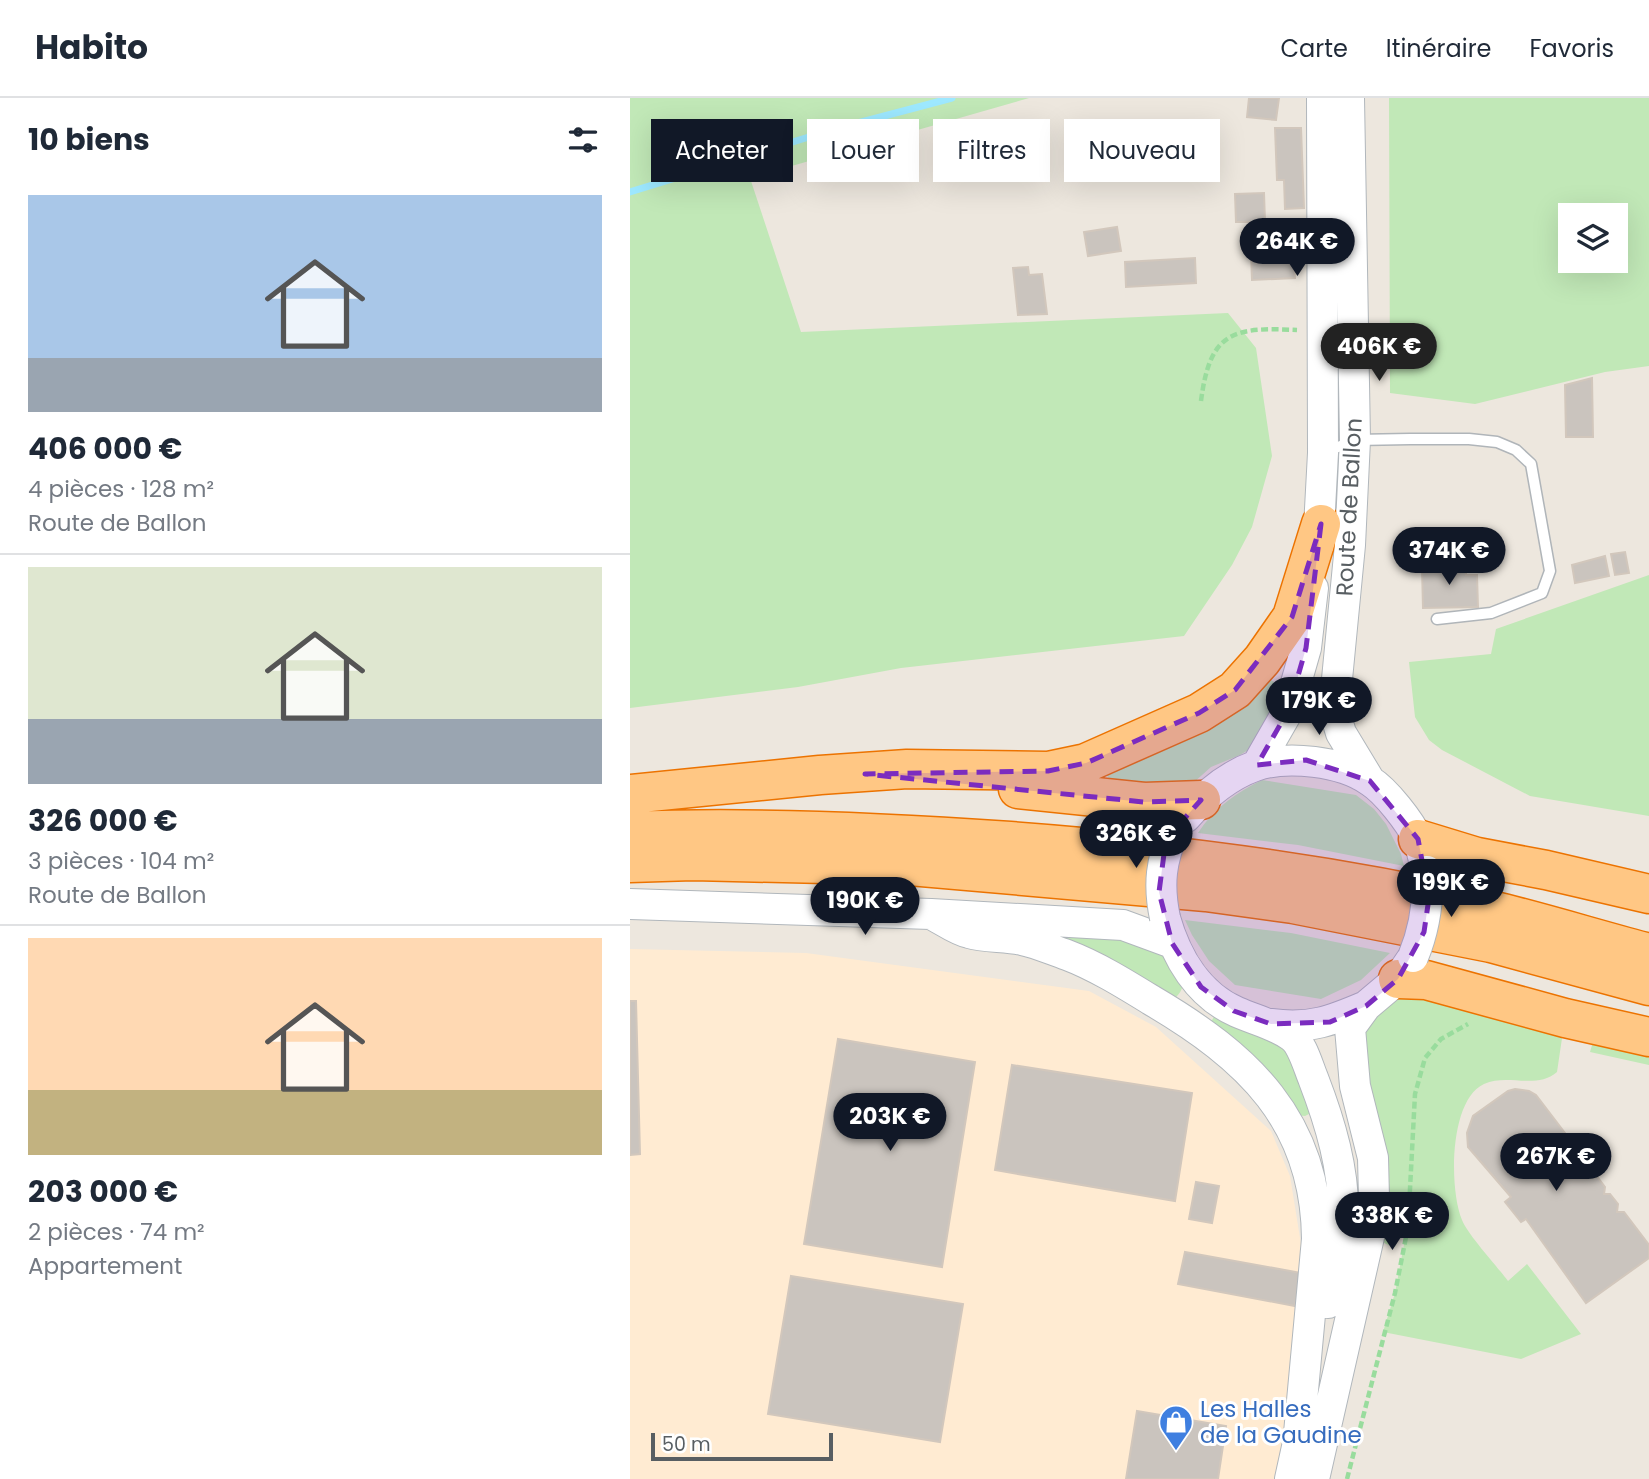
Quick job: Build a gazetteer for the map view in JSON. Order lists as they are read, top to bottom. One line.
{"streets":{"main road":["Route de Ballon"]},"places":{"shop":["Les Halles de la Gaudine"]},"scale_bar":"50 m","page":{"header":"Habito","nav":["Carte","Itinéraire","Favoris"],"heading":"10 biens","chip":["Acheter","Louer","Filtres","Nouveau"],"list":[{"name":"406 000 €","note":"4 pièces · 128 m² · Route de Ballon"},{"name":"326 000 €","note":"3 pièces · 104 m² · Route de Ballon"},{"name":"203 000 €","note":"2 pièces · 74 m² · Appartement"}],"price":["264K €","406K €","374K €","179K €","326K €","199K €","190K €","203K €","267K €","338K €"],"scale":"50 m"}}
